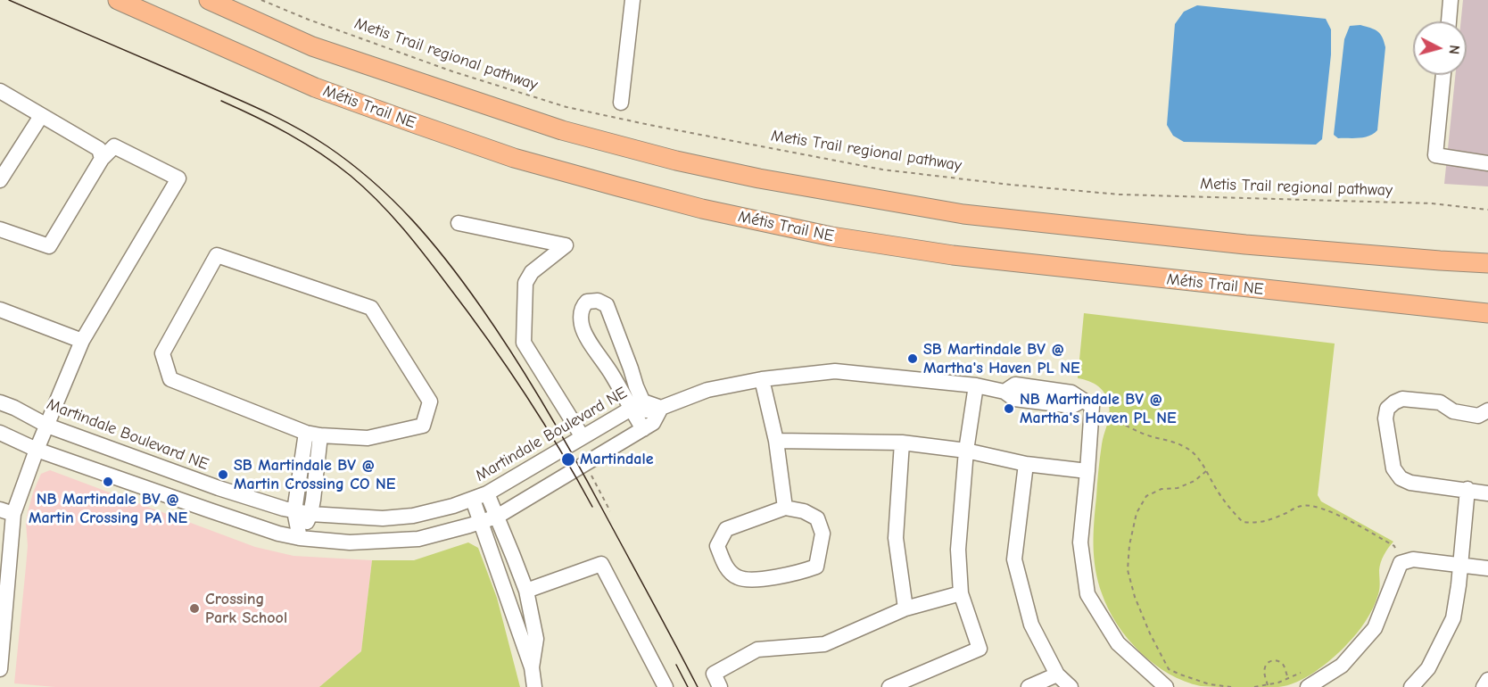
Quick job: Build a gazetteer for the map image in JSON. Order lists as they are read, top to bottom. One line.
{"streets":{"main road":["Métis Trail NE"],"street":["Martindale Boulevard NE"],"path":["Metis Trail regional pathway"]},"places":["SB Martindale BV @ Martha's Haven PL NE","NB Martindale BV @ Martha's Haven PL NE","Martindale","SB Martindale BV @ Martin Crossing CO NE","NB Martindale BV @ Martin Crossing PA NE","Crossing Park School"],"north":"right"}
